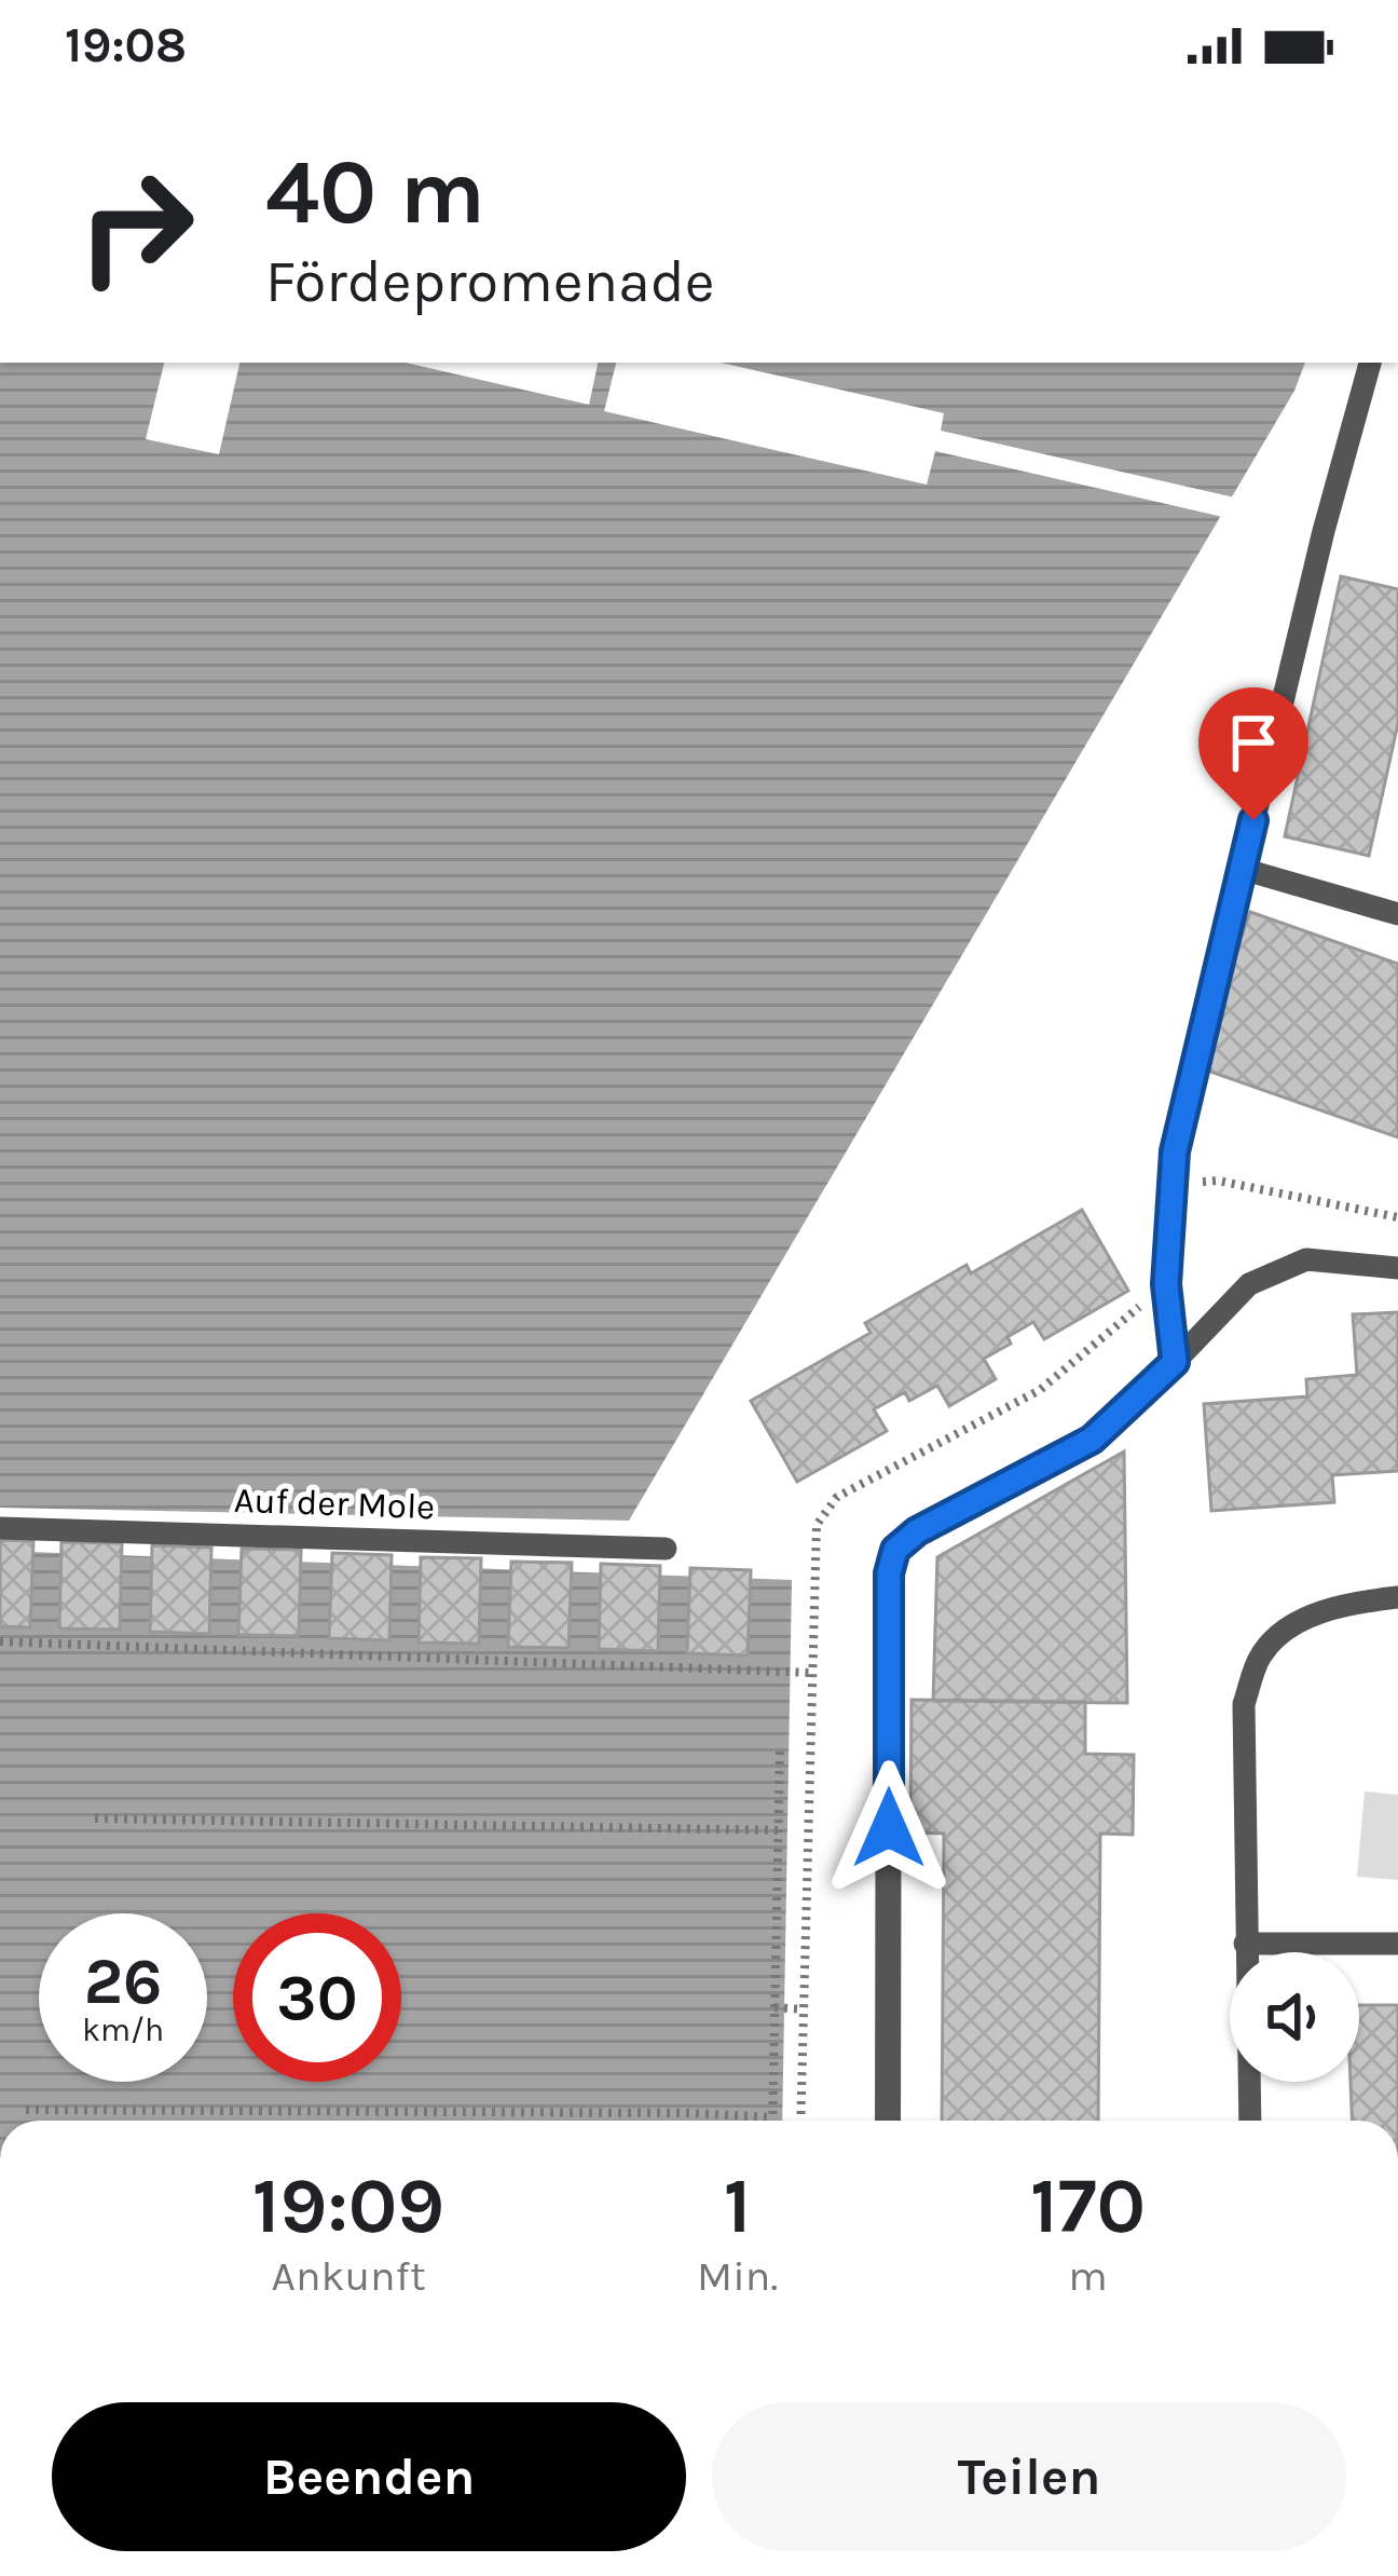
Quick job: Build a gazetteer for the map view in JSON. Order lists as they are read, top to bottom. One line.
{"streets":{"lane":["Auf der Mole"]},"page":{"status":"19:08","turn":["40 m","Fördepromenade"],"speed":"26 km/h","limit":"30","eta":["19:09","Ankunft","1","Min.","170","m"],"buttons":["Beenden","Teilen"]}}
